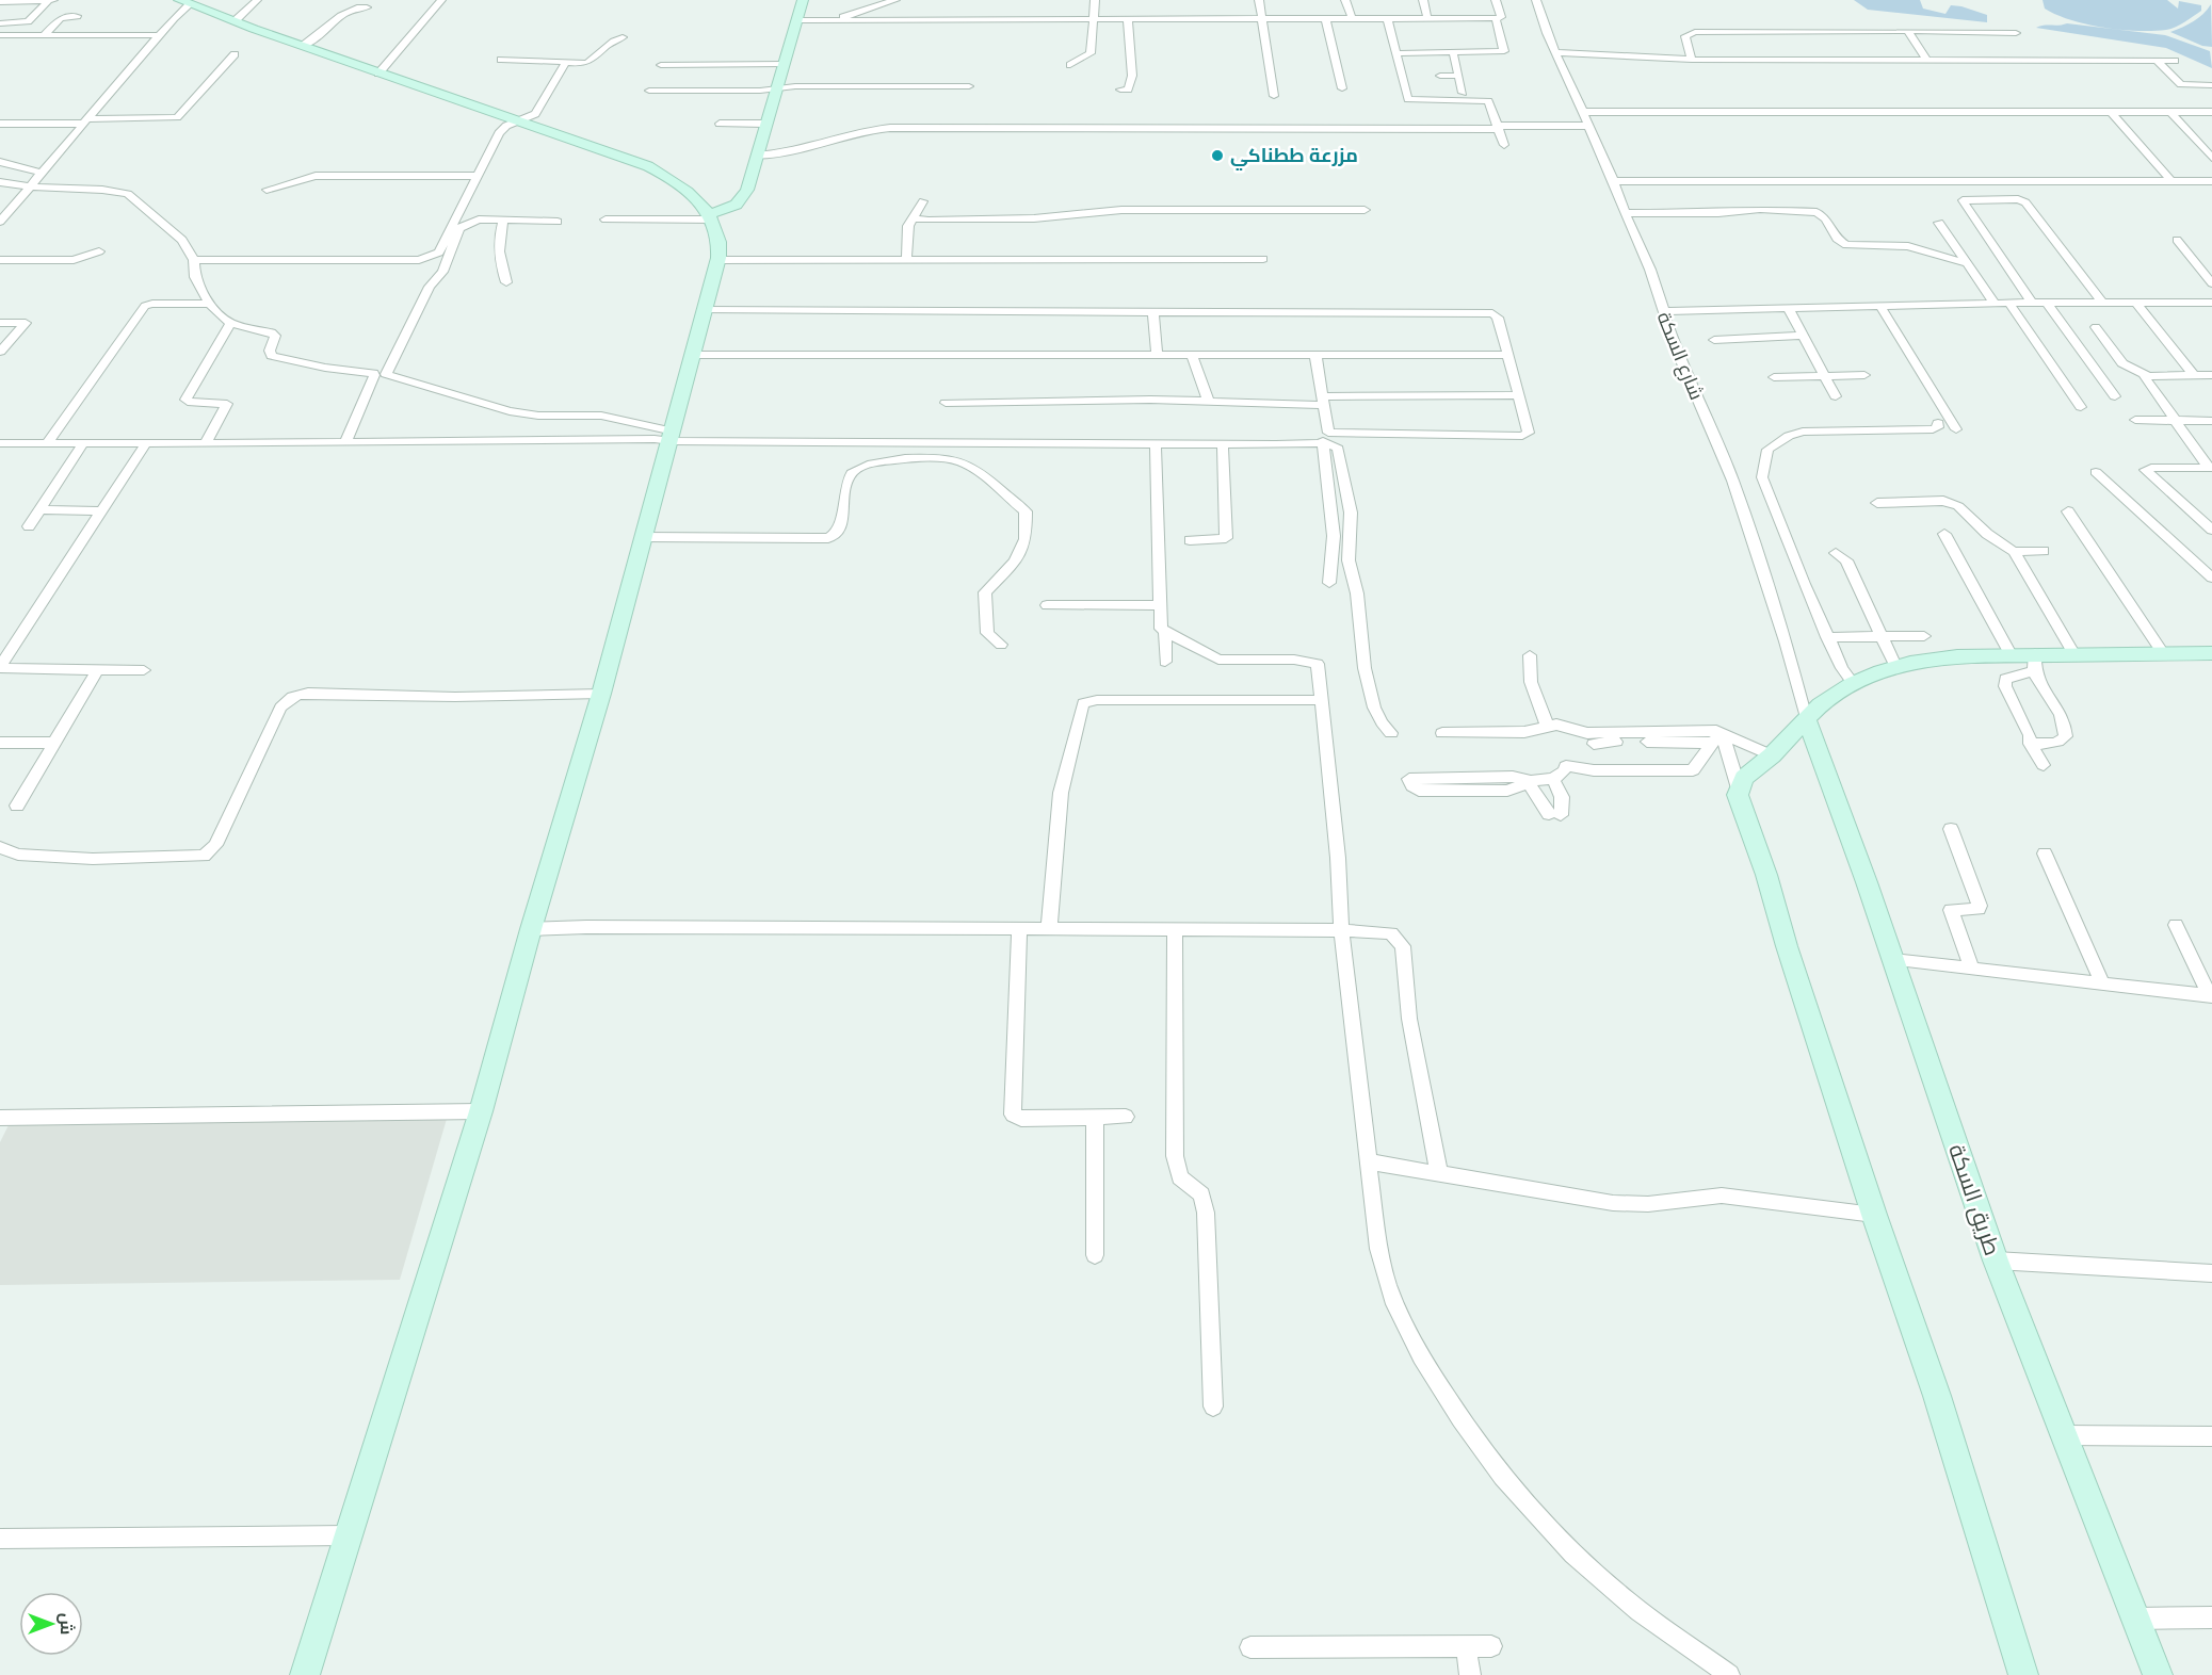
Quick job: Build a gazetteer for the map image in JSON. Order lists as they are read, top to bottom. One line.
{"streets":{"main road":["طريق السكة"],"street":["شارع السكة"]},"crossings":[["شارع السكة","طريق السكة"]],"places":["مزرعة ططناكي"],"north":"right"}
